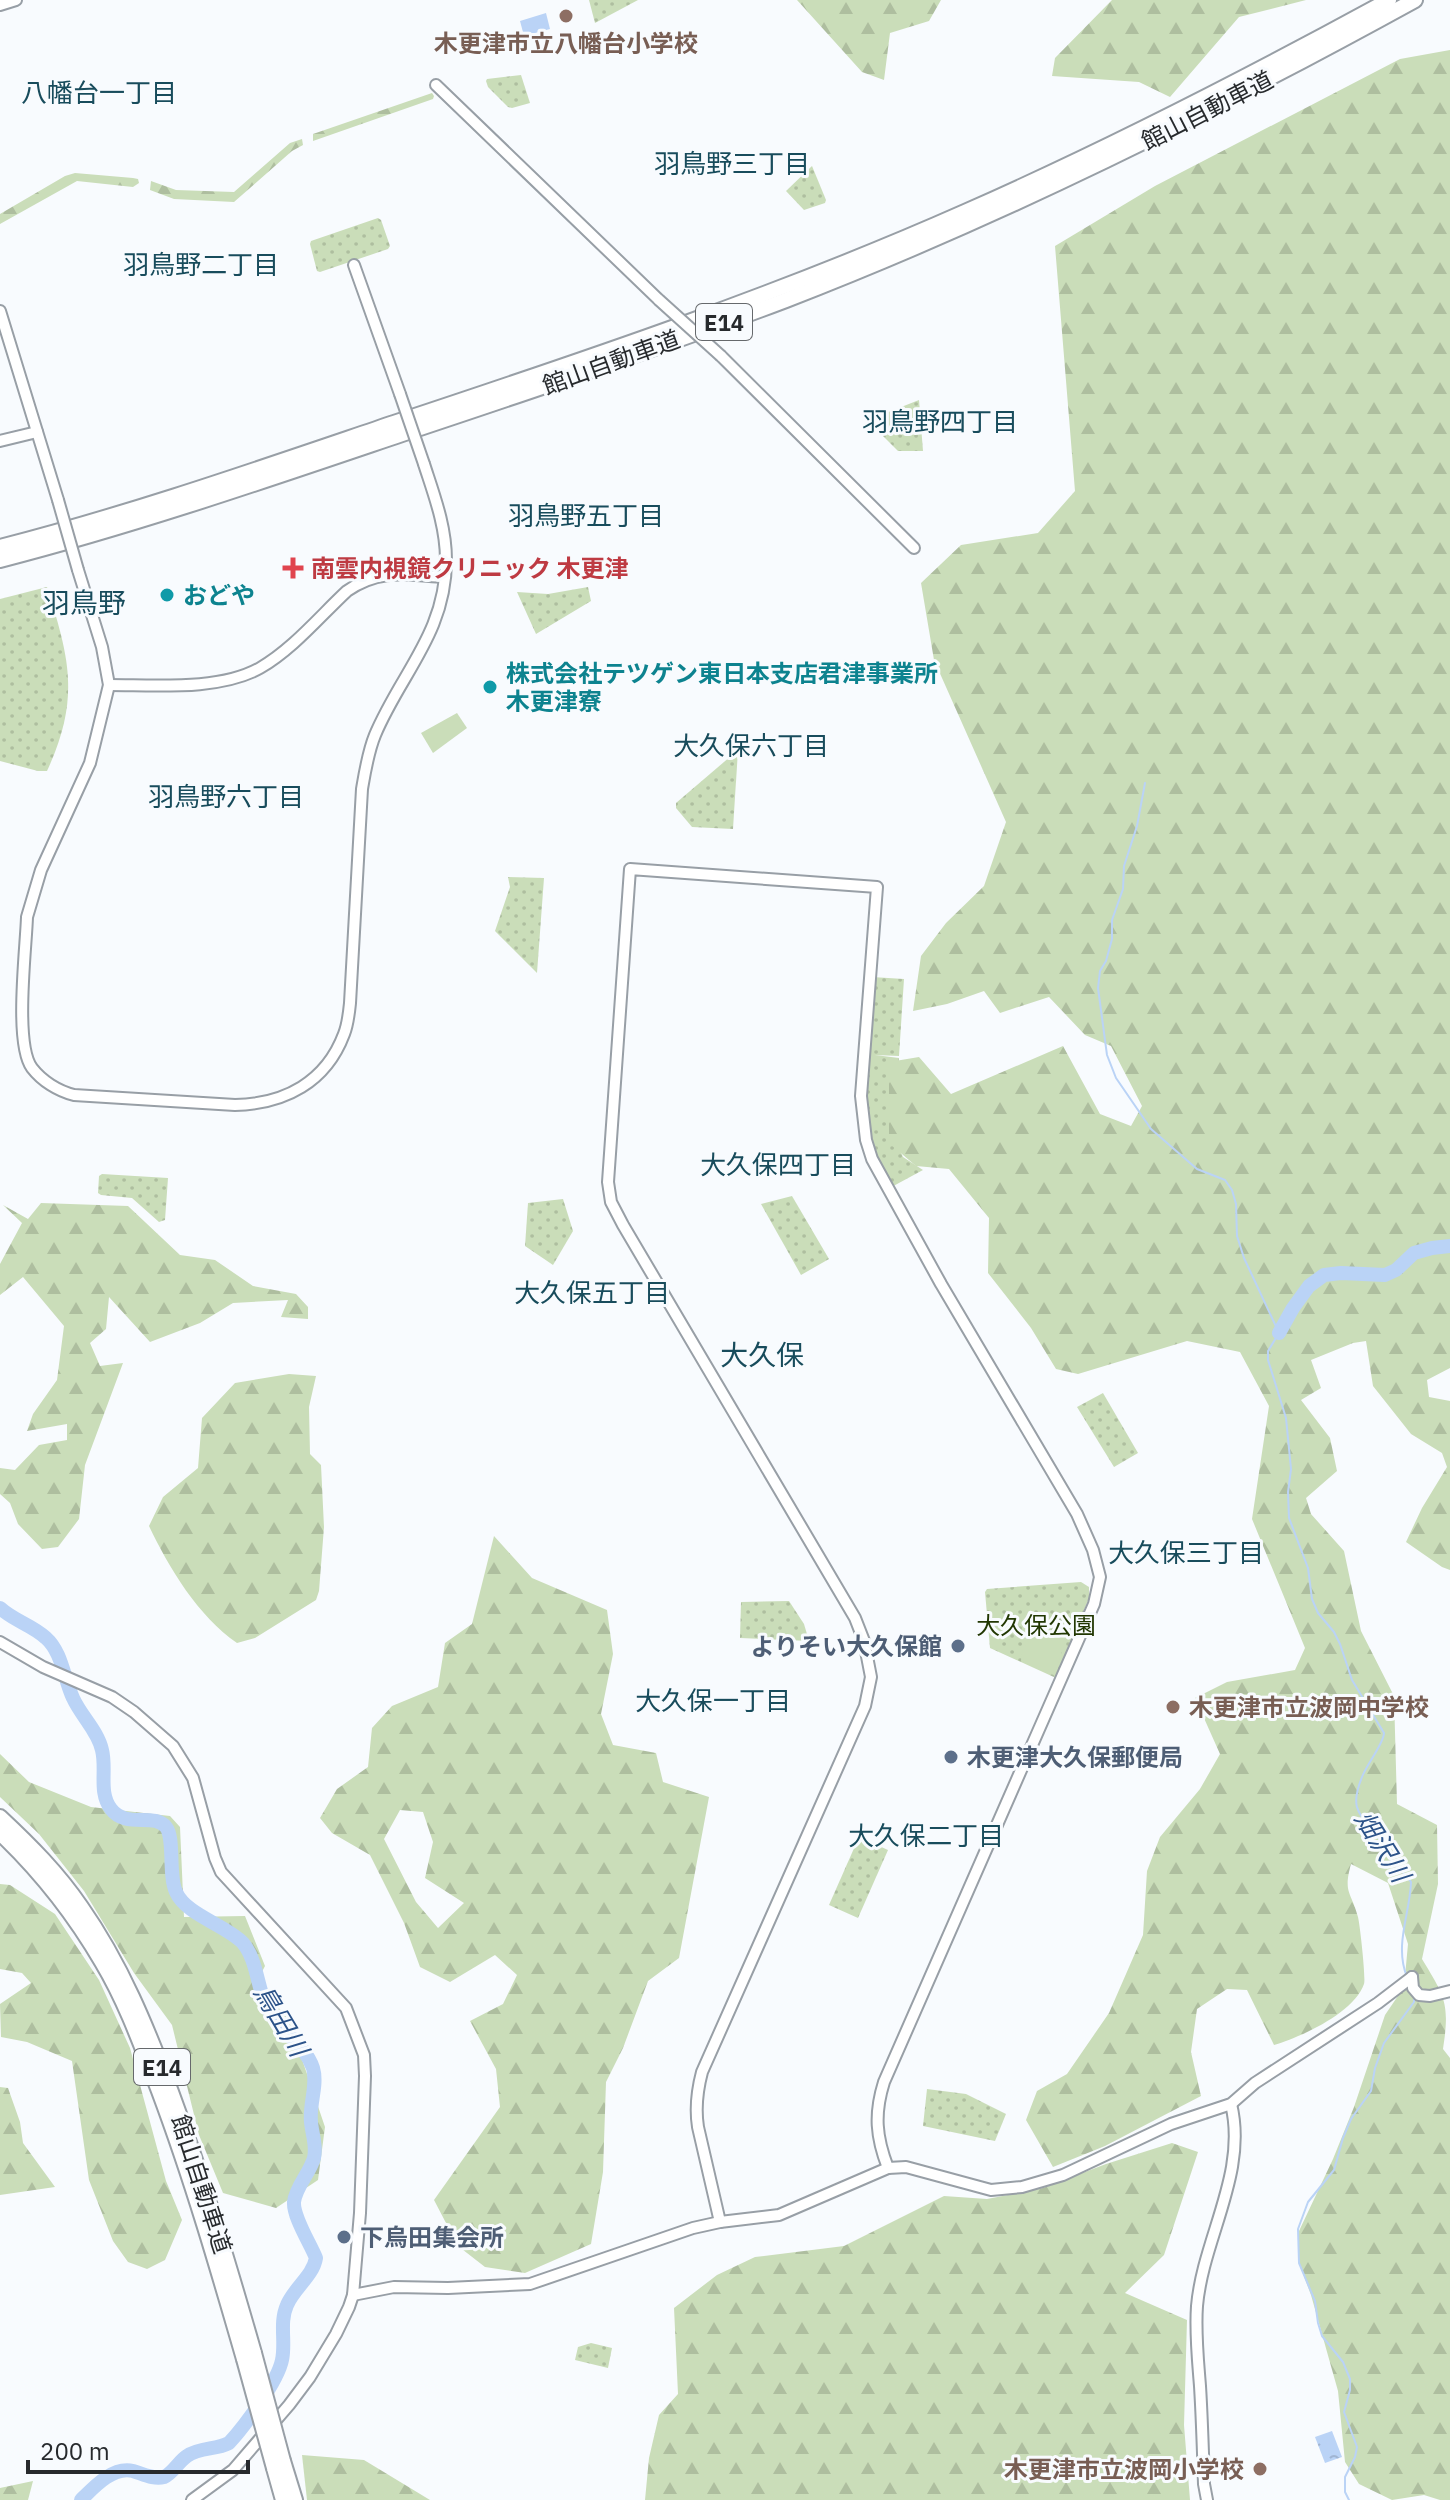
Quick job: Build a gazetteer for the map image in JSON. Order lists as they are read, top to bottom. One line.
{"streets":{"highway":["館山自動車道","E14"]},"districts":["八幡台一丁目","羽鳥野三丁目","羽鳥野二丁目","羽鳥野四丁目","羽鳥野五丁目","羽鳥野","大久保六丁目","羽鳥野六丁目","大久保四丁目","大久保五丁目","大久保","大久保三丁目","大久保一丁目","大久保二丁目"],"water":["畑沢川","鳥田川"],"parks":["大久保公園"],"places":{"other":["木更津市立八幡台小学校","おどや","株式会社テツゲン東日本支店君津事業所 木更津寮","よりそい大久保館","木更津市立波岡中学校","木更津大久保郵便局","下烏田集会所","木更津市立波岡小学校"],"health":["南雲内視鏡クリニック 木更津"]},"scale_bar":"200 m"}
